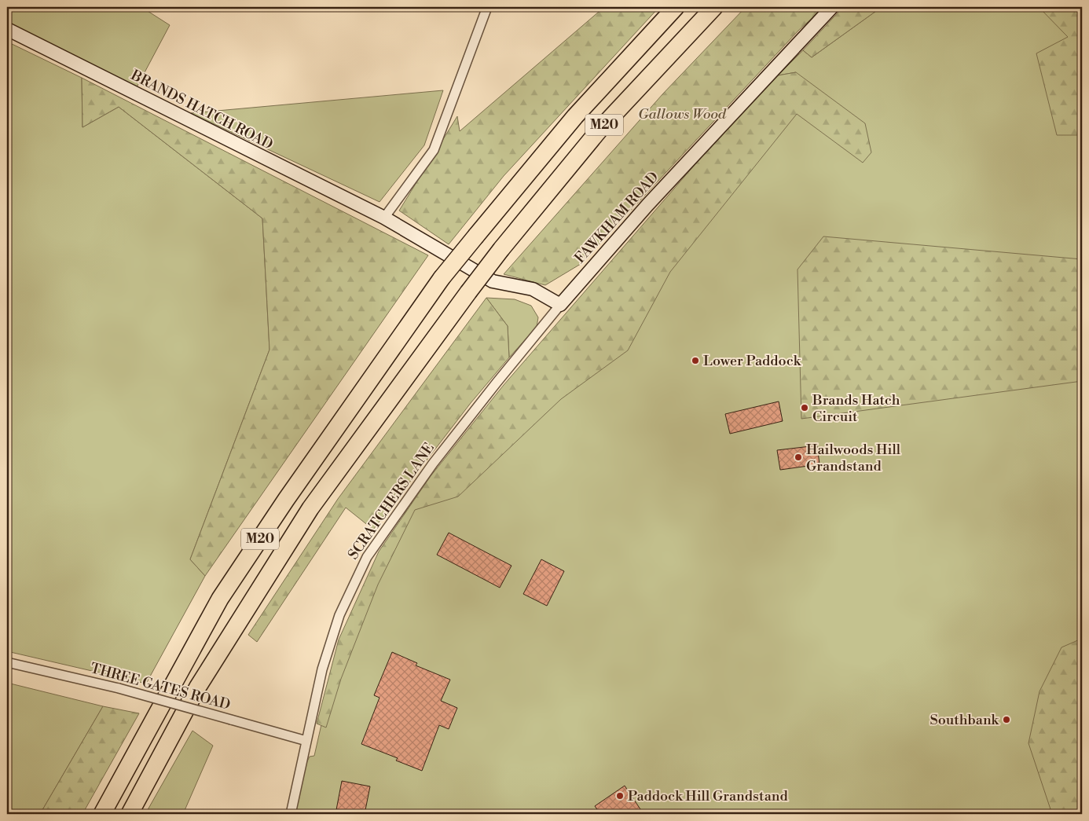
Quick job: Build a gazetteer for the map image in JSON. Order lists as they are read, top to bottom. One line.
{"streets":{"highway":["M20"],"street":["BRANDS HATCH ROAD","FAWKHAM ROAD","SCRATCHERS LANE","THREE GATES ROAD"]},"crossings":[["FAWKHAM ROAD","SCRATCHERS LANE"],["SCRATCHERS LANE","THREE GATES ROAD"]],"parks":["Gallows Wood"],"places":["Lower Paddock","Brands Hatch Circuit","Hailwoods Hill Grandstand","Southbank","Paddock Hill Grandstand"]}
